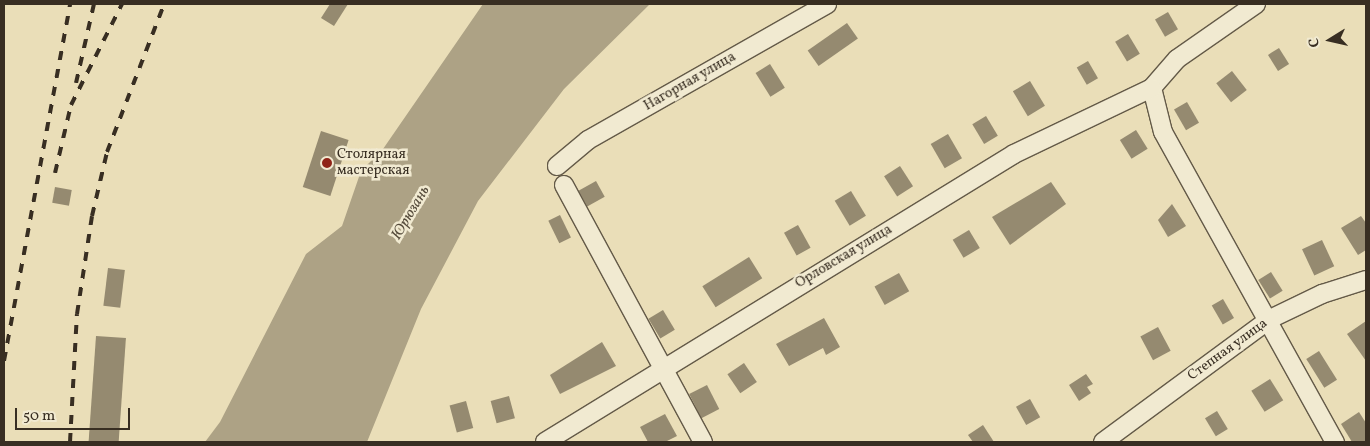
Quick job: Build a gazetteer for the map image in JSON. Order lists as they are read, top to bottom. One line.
{"streets":{"street":["Нагорная улица","Орловская улица","Степная улица"]},"water":["Юрюзань"],"places":["Столярная мастерская"],"scale_bar":"50 m","north":"left"}
